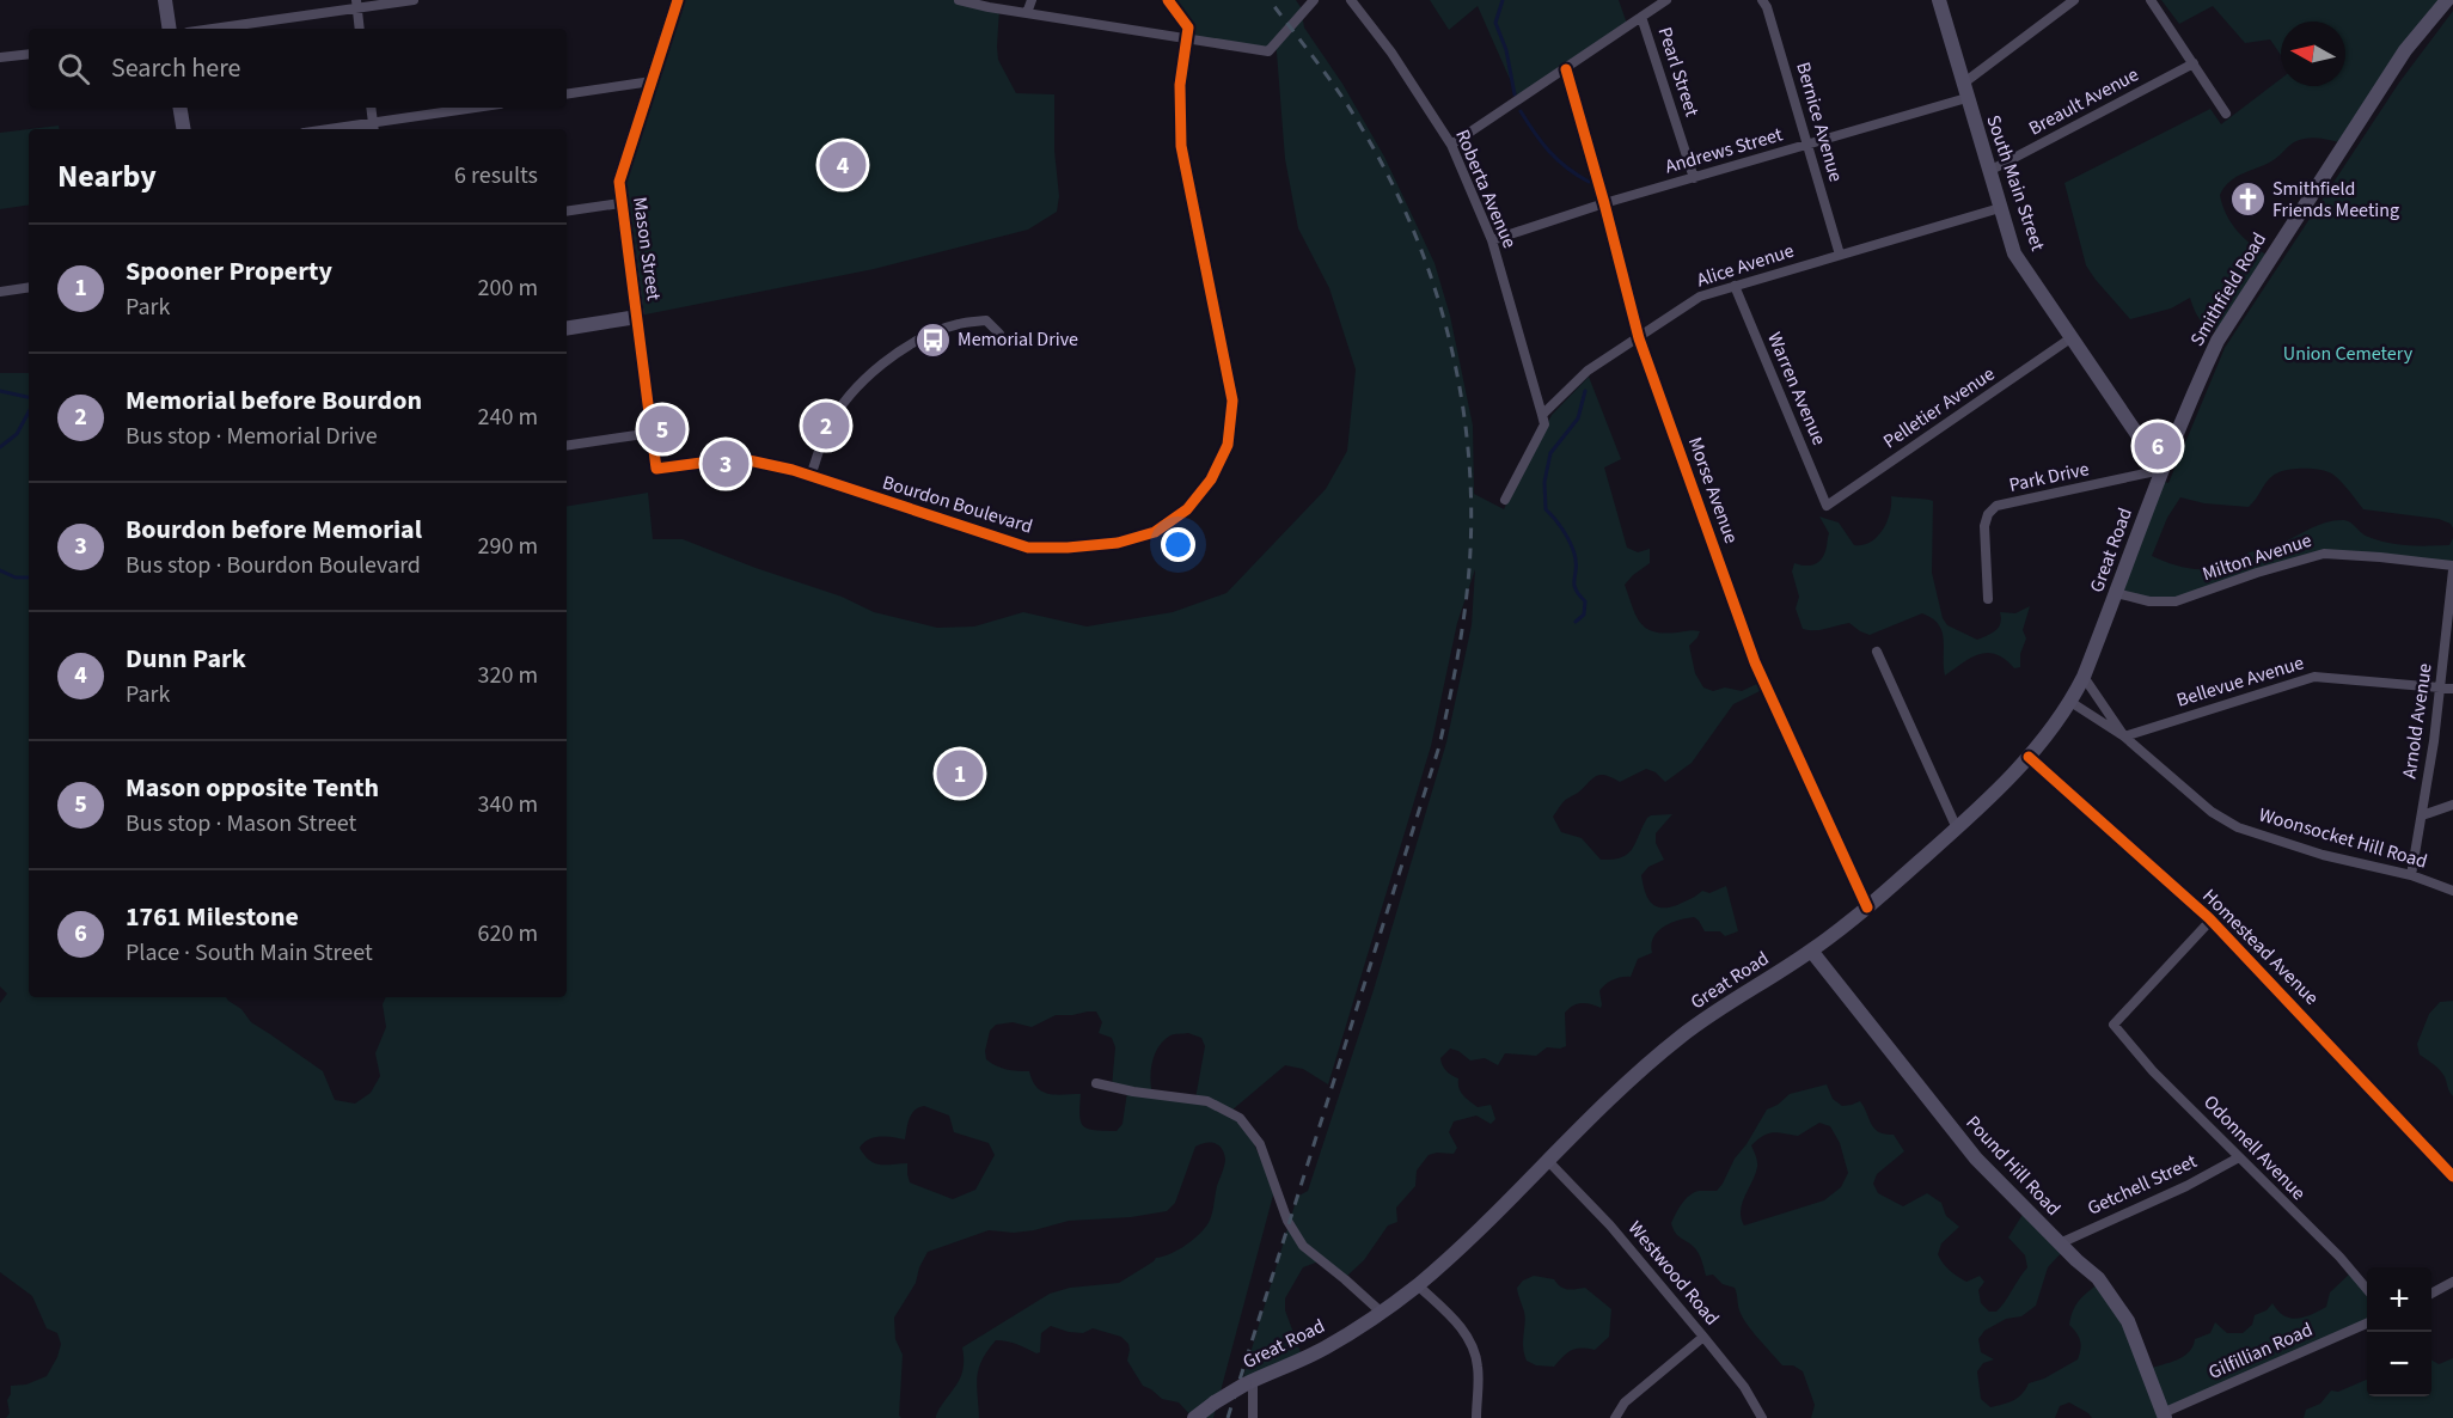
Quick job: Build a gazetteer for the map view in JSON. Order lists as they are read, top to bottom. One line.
{"streets":{"main road":["South Main Street","Mason Street","Smithfield Road","Great Road","Pound Hill Road"],"street":["Pearl Street","Breault Avenue","Bernice Avenue","Andrews Street","Roberta Avenue","Alice Avenue","Warren Avenue","Pelletier Avenue","Park Drive","Morse Avenue","Bourdon Boulevard","Milton Avenue","Bellevue Avenue","Arnold Avenue","Woonsocket Hill Road","Homestead Avenue","Odonnell Avenue","Getchell Street","Westwood Road","Gilfillian Road"]},"crossings":[["Pearl Street","Andrews Street"],["Breault Avenue","South Main Street"],["Bernice Avenue","Andrews Street"],["Bernice Avenue","Alice Avenue"],["Andrews Street","South Main Street"],["Andrews Street","Roberta Avenue"],["Andrews Street","Morse Avenue"],["South Main Street","Alice Avenue"],["South Main Street","Smithfield Road"],["South Main Street","Pelletier Avenue"],["South Main Street","Park Drive"],["South Main Street","Great Road"],["Roberta Avenue","Alice Avenue"],["Mason Street","Bourdon Boulevard"],["Alice Avenue","Warren Avenue"],["Alice Avenue","Morse Avenue"],["Smithfield Road","Park Drive"],["Smithfield Road","Great Road"],["Warren Avenue","Pelletier Avenue"],["Park Drive","Great Road"],["Morse Avenue","Great Road"],["Great Road","Milton Avenue"],["Great Road","Woonsocket Hill Road"],["Great Road","Homestead Avenue"],["Great Road","Pound Hill Road"],["Great Road","Westwood Road"],["Bellevue Avenue","Arnold Avenue"],["Bellevue Avenue","Woonsocket Hill Road"],["Arnold Avenue","Woonsocket Hill Road"],["Homestead Avenue","Odonnell Avenue"],["Odonnell Avenue","Getchell Street"],["Pound Hill Road","Getchell Street"],["Pound Hill Road","Gilfillian Road"]],"parks":["Union Cemetery"],"places":{"church":["Smithfield Friends Meeting"],"bus stop":["Memorial Drive"]},"north":"left","page":{"search":"Search here","heading":["Nearby","6 results"],"pins":["4","2","5","6","3","1"],"list":[{"mark":"1","name":"Spooner Property","note":"Park","value":"200 m"},{"mark":"2","name":"Memorial before Bourdon","note":"Bus stop · Memorial Drive","value":"240 m"},{"mark":"3","name":"Bourdon before Memorial","note":"Bus stop · Bourdon Boulevard","value":"290 m"},{"mark":"4","name":"Dunn Park","note":"Park","value":"320 m"},{"mark":"5","name":"Mason opposite Tenth","note":"Bus stop · Mason Street","value":"340 m"},{"mark":"6","name":"1761 Milestone","note":"Place · South Main Street","value":"620 m"}],"map_buttons":["+","−"]}}
